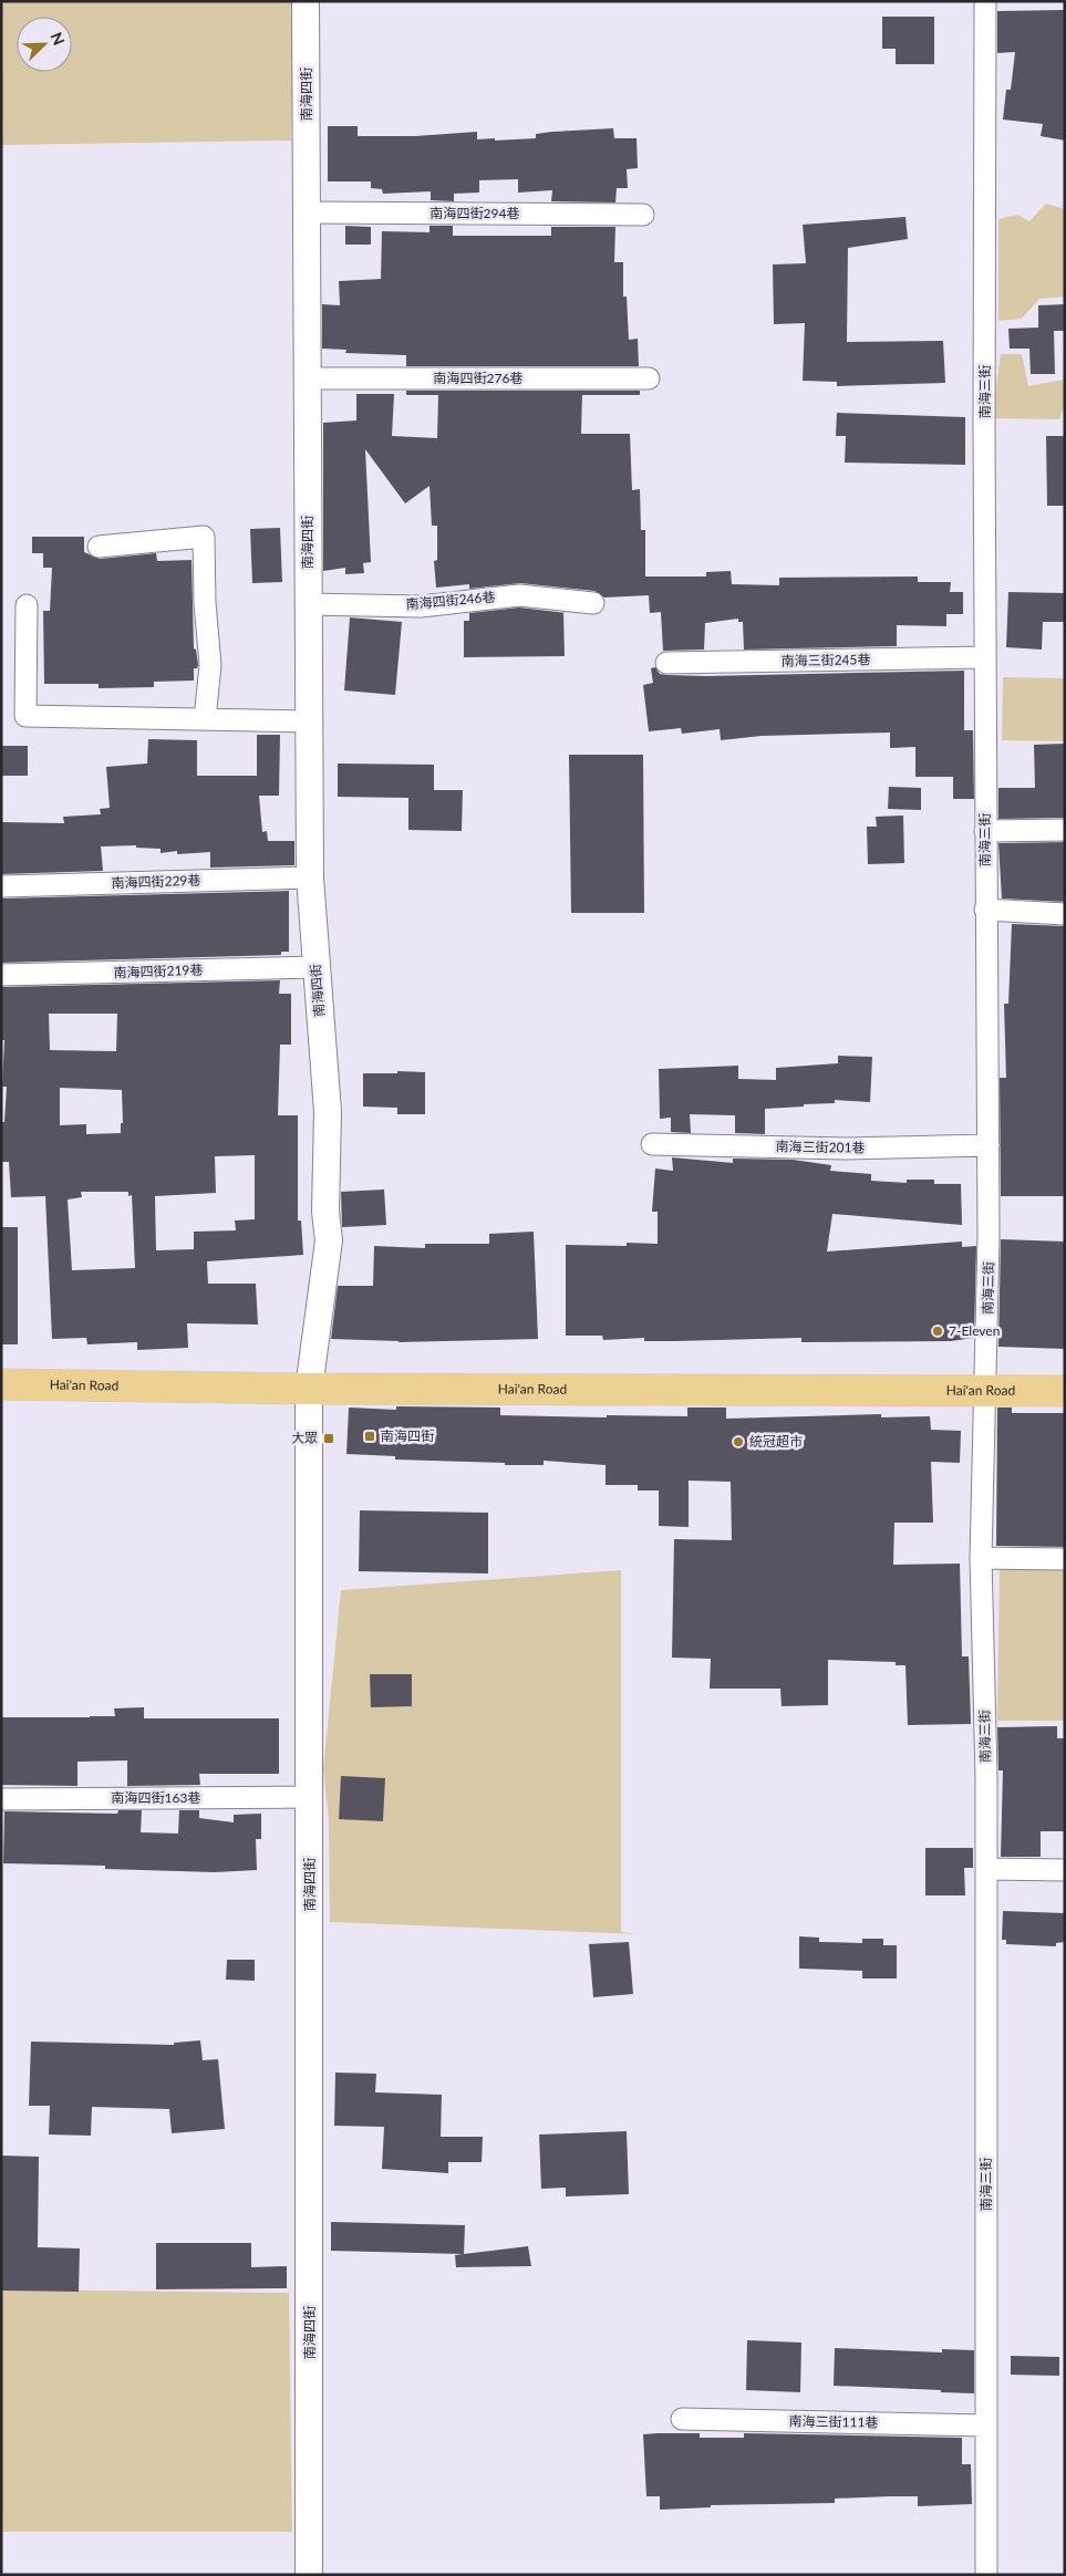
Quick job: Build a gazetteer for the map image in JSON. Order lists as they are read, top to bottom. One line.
{"streets":{"main road":["Hai'an Road"],"street":["南海四街","南海四街294巷","南海四街276巷","南海三街","南海四街246巷","南海三街245巷","南海四街229巷","南海四街219巷","南海三街201巷","南海四街163巷","南海三街111巷"]},"crossings":[["南海四街","南海四街294巷"],["南海四街","南海四街276巷"],["南海四街","南海四街246巷"],["南海四街","南海四街229巷"],["南海四街","南海四街219巷"],["南海四街","Hai'an Road"],["南海四街","南海四街163巷"],["南海三街","南海三街245巷"],["南海三街","南海三街201巷"],["南海三街","Hai'an Road"],["南海三街","南海三街111巷"]],"places":{"other":["7-Eleven","統冠超市"],"transit":["南海四街","大眾"]},"north":"top right"}
